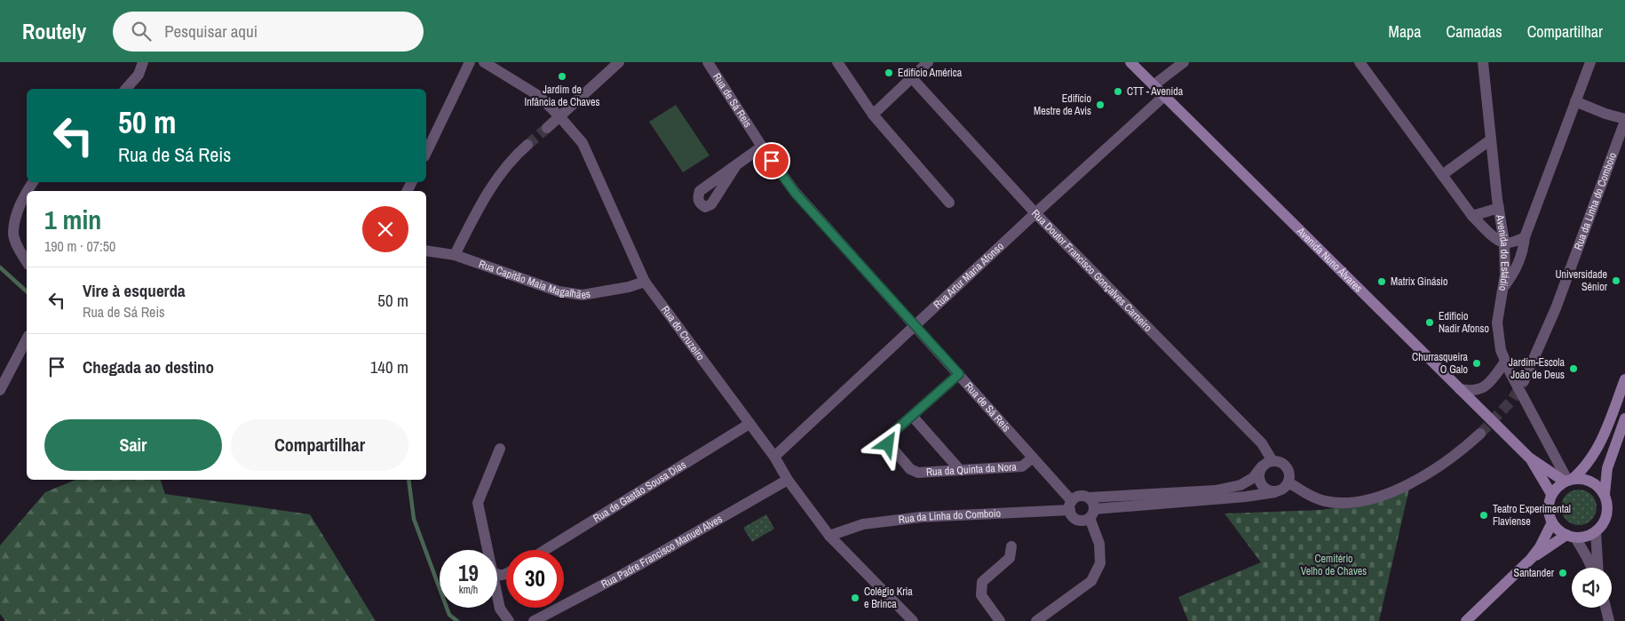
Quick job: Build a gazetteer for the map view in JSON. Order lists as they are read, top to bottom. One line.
{"streets":{"main road":["Avenida Nuno Álvares"],"street":["Rua de Sá Reis","Rua da Linha do Comboio","Avenida do Estádio","Rua Doutor Francisco Gonçalves Carneiro","Rua Artur Maria Afonso","Rua Capitão Maia Magalhães","Rua do Cruzeiro","Rua da Quinta da Nora","Rua de Gastão Sousa Dias","Rua Padre Francisco Manuel Alves"]},"crossings":[["Rua de Sá Reis","Rua da Linha do Comboio"],["Rua de Sá Reis","Rua Artur Maria Afonso"],["Rua de Sá Reis","Rua da Quinta da Nora"],["Rua da Linha do Comboio","Rua do Cruzeiro"],["Avenida Nuno Álvares","Rua Artur Maria Afonso"],["Rua Doutor Francisco Gonçalves Carneiro","Rua Artur Maria Afonso"],["Rua Artur Maria Afonso","Rua do Cruzeiro"],["Rua Capitão Maia Magalhães","Rua do Cruzeiro"],["Rua do Cruzeiro","Rua de Gastão Sousa Dias"],["Rua do Cruzeiro","Rua Padre Francisco Manuel Alves"]],"parks":["Cemitério Velho de Chaves"],"places":["Edifício América","Jardim de Infância de Chaves","CTT - Avenida","Edifício Mestre de Avis","Universidade Sénior","Matrix Ginásio","Edificio Nadir Afonso","Churrasqueira O Galo","Jardim-Escola João de Deus","Teatro Experimental Flaviense","Santander","Colégio Kria e Brinca"],"page":{"header":"Routely","search":"Pesquisar aqui","nav":["Mapa","Camadas","Compartilhar"],"turn":["50 m","Rua de Sá Reis"],"heading":["1 min","190 m · 07:50"],"list":[{"name":"Vire à esquerda","note":"Rua de Sá Reis","value":"50 m"},{"name":"Chegada ao destino","value":"140 m"}],"buttons":["Sair","Compartilhar"],"speed":"19 km/h","limit":"30"}}
